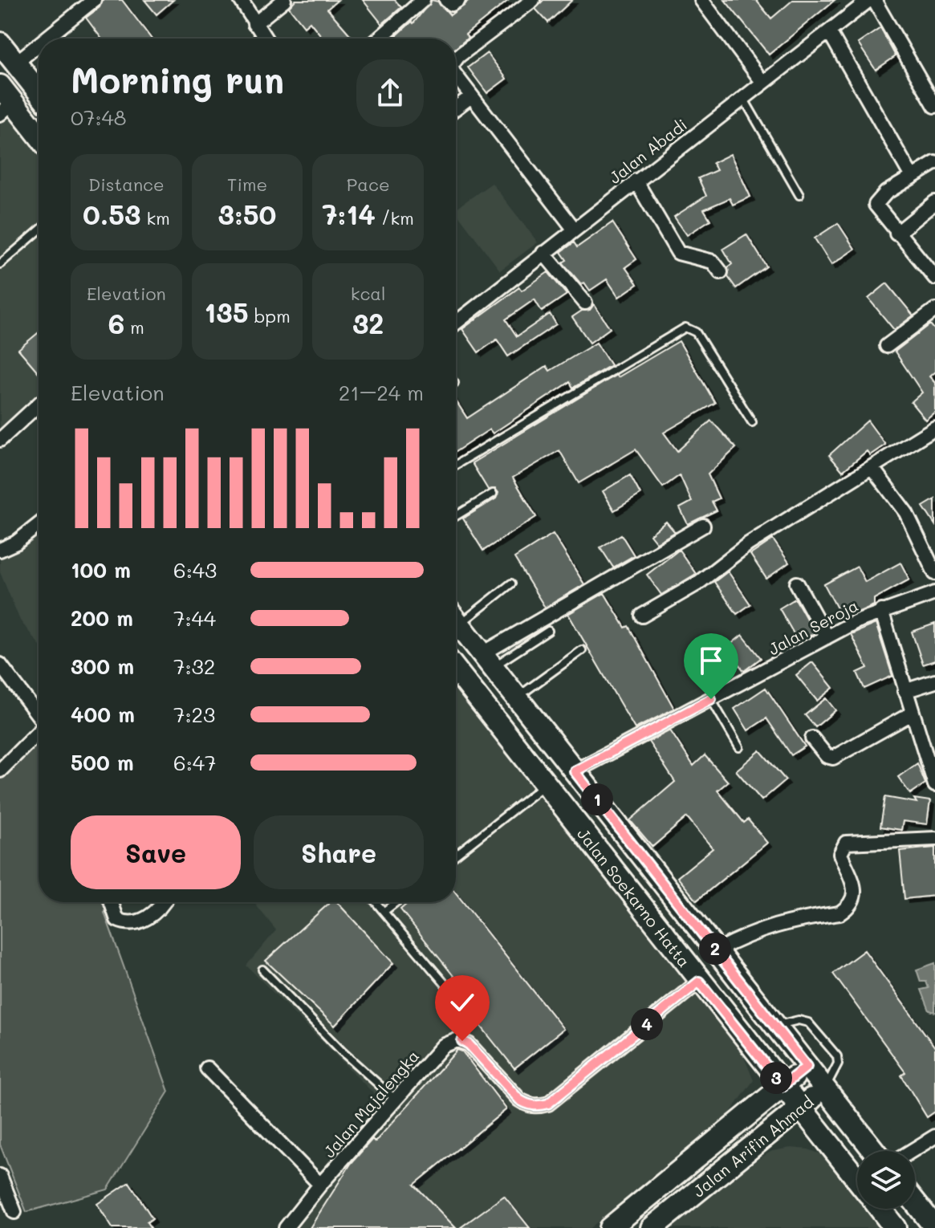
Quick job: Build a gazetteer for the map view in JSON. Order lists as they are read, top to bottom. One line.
{"streets":{"main road":["Jalan Soekarno Hatta","Jalan Arifin Ahmad"],"street":["Jalan Abadi","Jalan Seroja","Jalan Majalengka"]},"crossings":[["Jalan Seroja","Jalan Soekarno Hatta"],["Jalan Soekarno Hatta","Jalan Majalengka"],["Jalan Soekarno Hatta","Jalan Arifin Ahmad"]],"page":{"heading":["Morning run","07:48"],"stats":[["Distance","0.53 km"],["Time","3:50"],["Pace","7:14 /km"],["Elevation","6 m"],["135 bpm"],["kcal","32"]],"chart":["Elevation","21–24 m"],"list":[{"name":"100 m","note":"6:43"},{"name":"200 m","note":"7:44"},{"name":"300 m","note":"7:32"},{"name":"400 m","note":"7:23"},{"name":"500 m","note":"6:47"}],"pins":["1","2","4","3"],"buttons":["Save","Share"]}}
